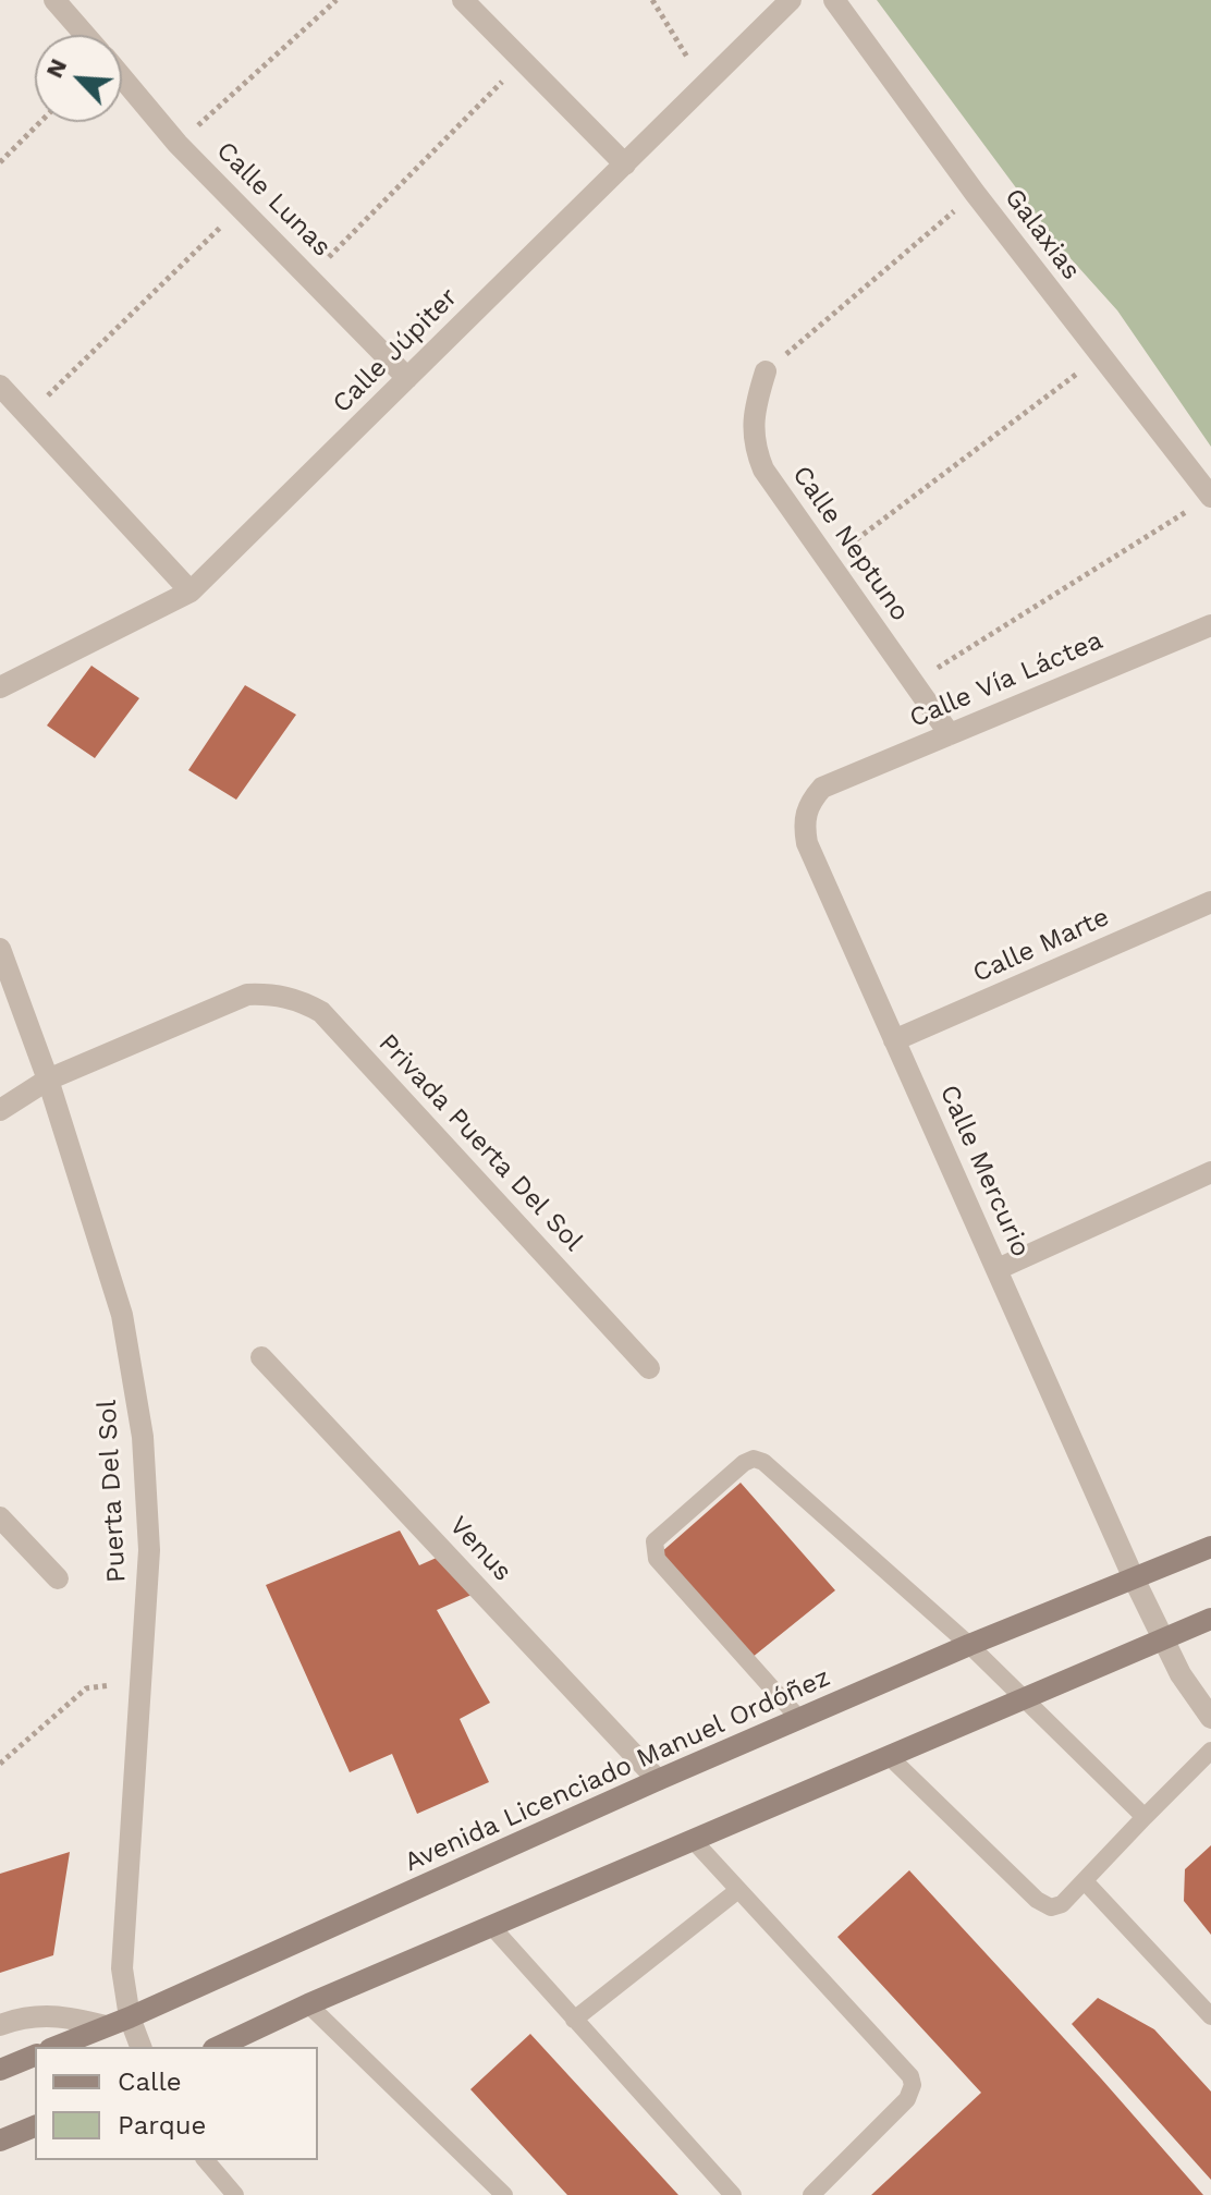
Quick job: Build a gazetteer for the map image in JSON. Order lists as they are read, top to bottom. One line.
{"streets":{"main road":["Avenida Licenciado Manuel Ordóñez"],"street":["Calle Lunas","Galaxias","Calle Júpiter","Calle Neptuno","Calle Vía Láctea","Calle Marte","Privada Puerta Del Sol","Calle Mercurio","Puerta Del Sol","Venus"]},"crossings":[["Calle Lunas","Calle Júpiter"],["Calle Neptuno","Calle Vía Láctea"],["Calle Vía Láctea","Calle Mercurio"],["Calle Marte","Calle Mercurio"],["Privada Puerta Del Sol","Puerta Del Sol"],["Calle Mercurio","Avenida Licenciado Manuel Ordóñez"],["Puerta Del Sol","Avenida Licenciado Manuel Ordóñez"],["Venus","Avenida Licenciado Manuel Ordóñez"]],"legend":["Calle","Parque"],"north":"top left"}
